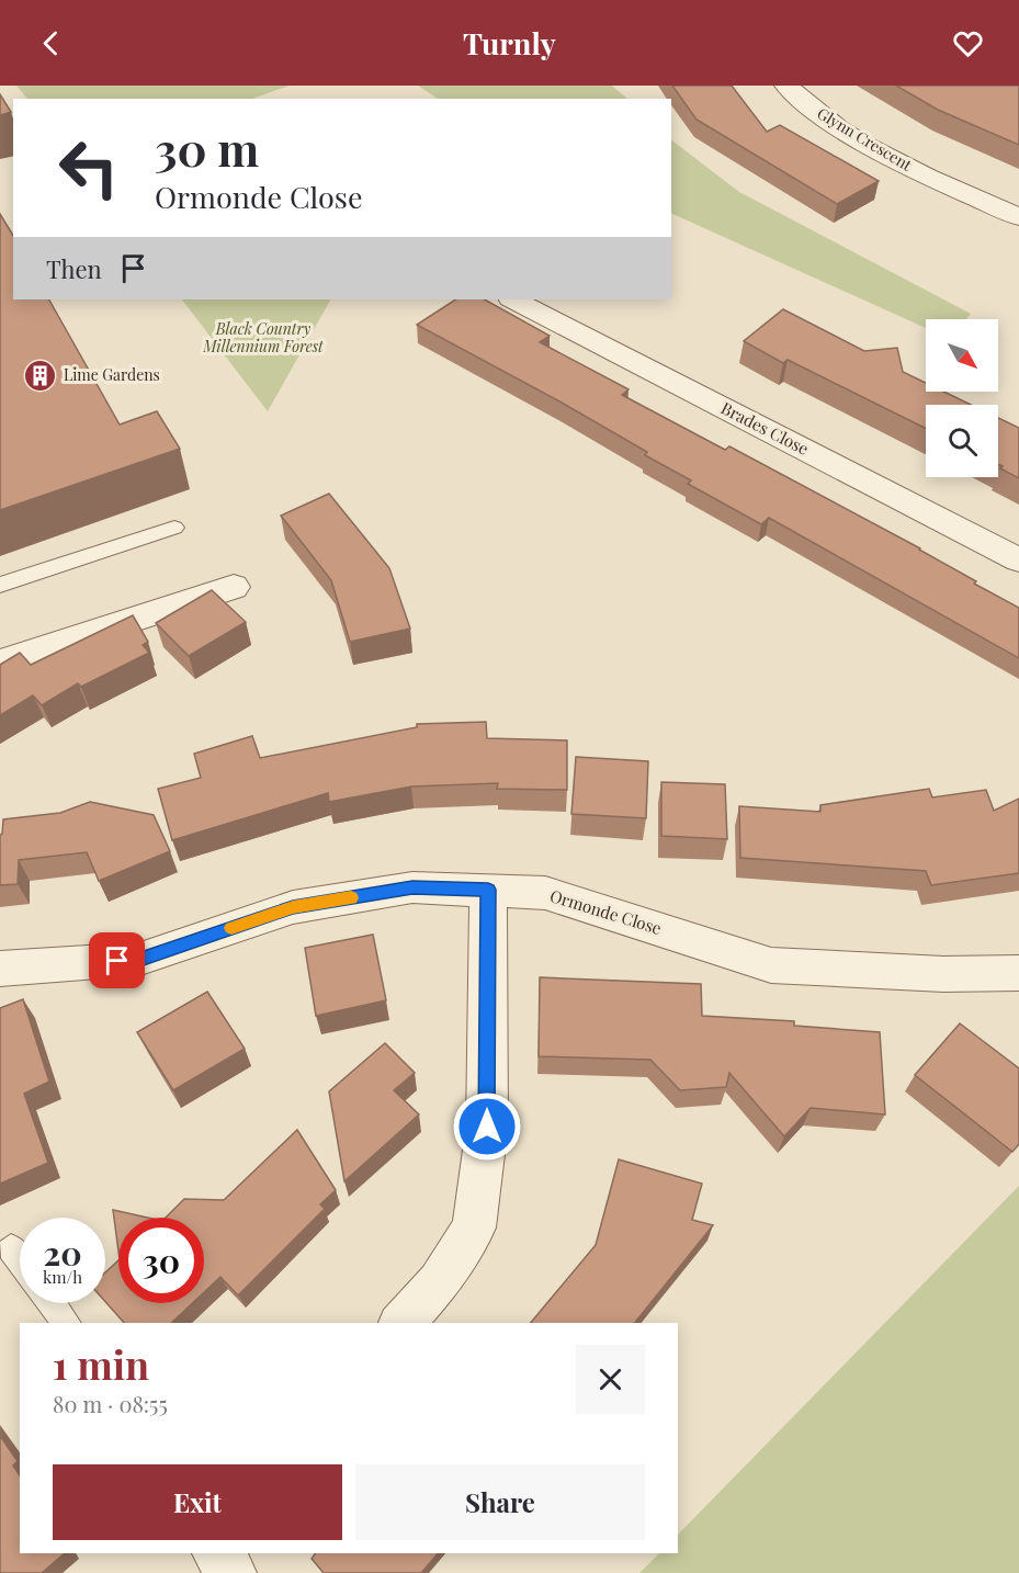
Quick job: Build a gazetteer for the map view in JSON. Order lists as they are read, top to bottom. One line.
{"streets":{"street":["Glynn Crescent","Brades Close","Ormonde Close"]},"parks":["Black Country Millennium Forest"],"places":{"building":["Lime Gardens"]},"north":"bottom right","page":{"header":"Turnly","turn":["30 m","Ormonde Close"],"then":"Then","speed":"20 km/h","limit":"30","heading":["1 min","80 m · 08:55"],"buttons":["Exit","Share"]}}
